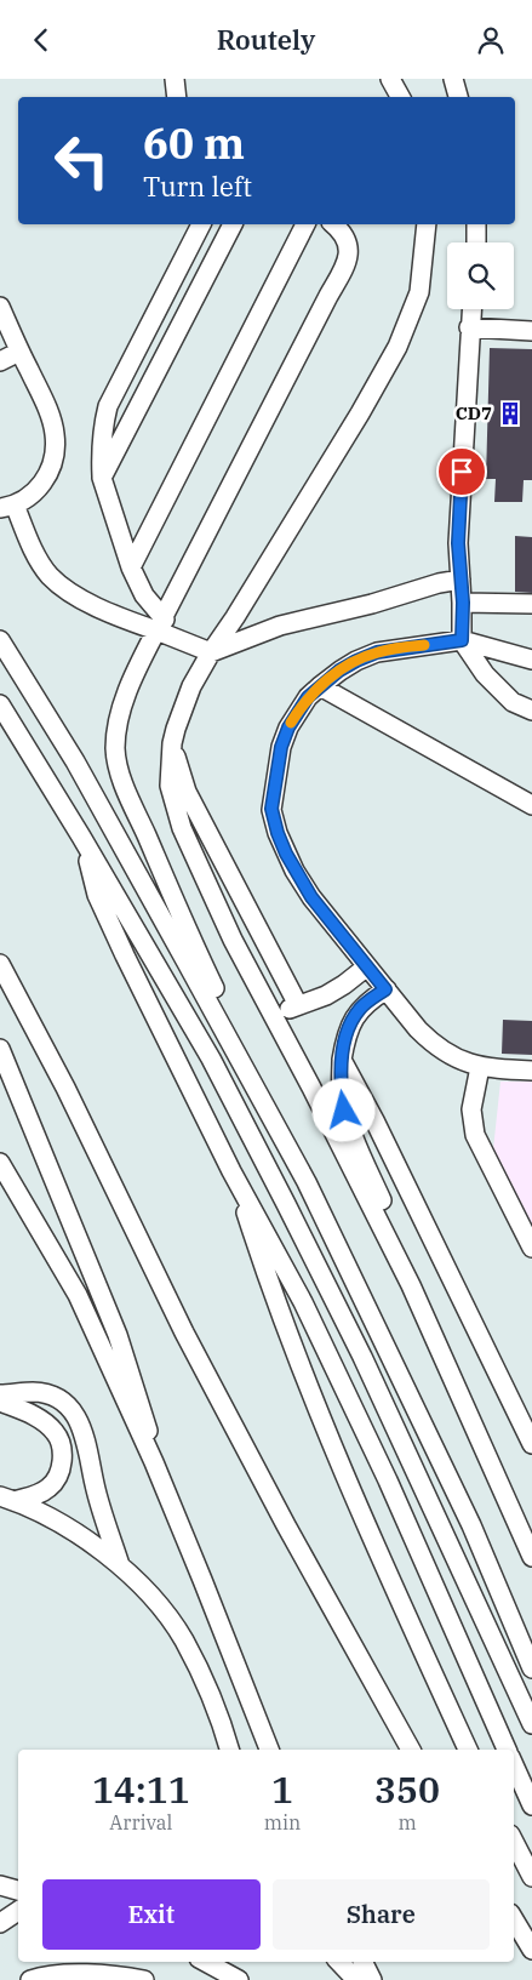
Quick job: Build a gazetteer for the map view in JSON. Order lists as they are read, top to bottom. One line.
{"places":{"building":["CD7"]},"page":{"header":"Routely","turn":["60 m","Turn left"],"eta":["14:11","Arrival","1","min","350","m"],"buttons":["Exit","Share"]}}
